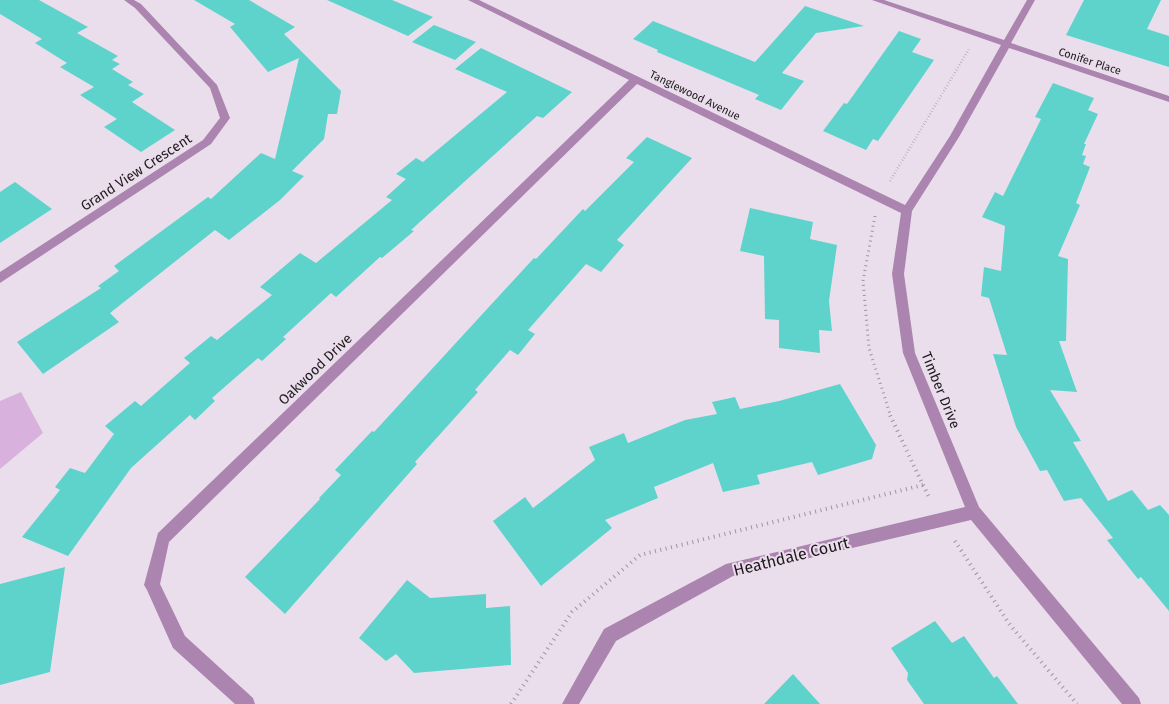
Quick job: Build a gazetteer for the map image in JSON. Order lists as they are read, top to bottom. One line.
{"streets":{"street":["Conifer Place","Tanglewood Avenue","Grand View Crescent","Oakwood Drive","Timber Drive","Heathdale Court"]},"crossings":[["Conifer Place","Timber Drive"],["Tanglewood Avenue","Oakwood Drive"],["Tanglewood Avenue","Timber Drive"],["Timber Drive","Heathdale Court"]]}
